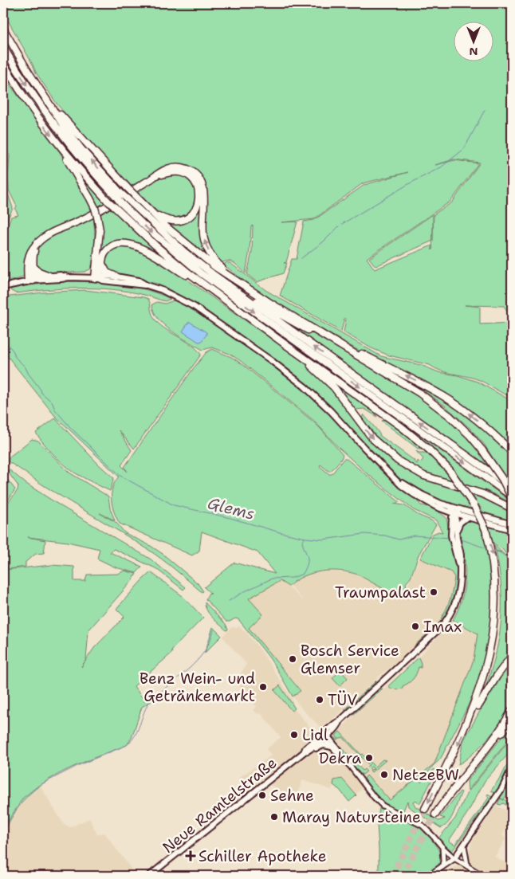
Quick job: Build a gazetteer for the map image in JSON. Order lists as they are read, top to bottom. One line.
{"streets":{"main road":["Neue Ramtelstraße"]},"water":["Glems"],"places":{"other":["Traumpalast","Imax","Bosch Service Glemser","Benz Wein- und Getränkemarkt","TÜV","Lidl","Dekra","NetzeBW","Sehne","Maray Natursteine"],"health":["Schiller Apotheke"]},"north":"bottom"}
